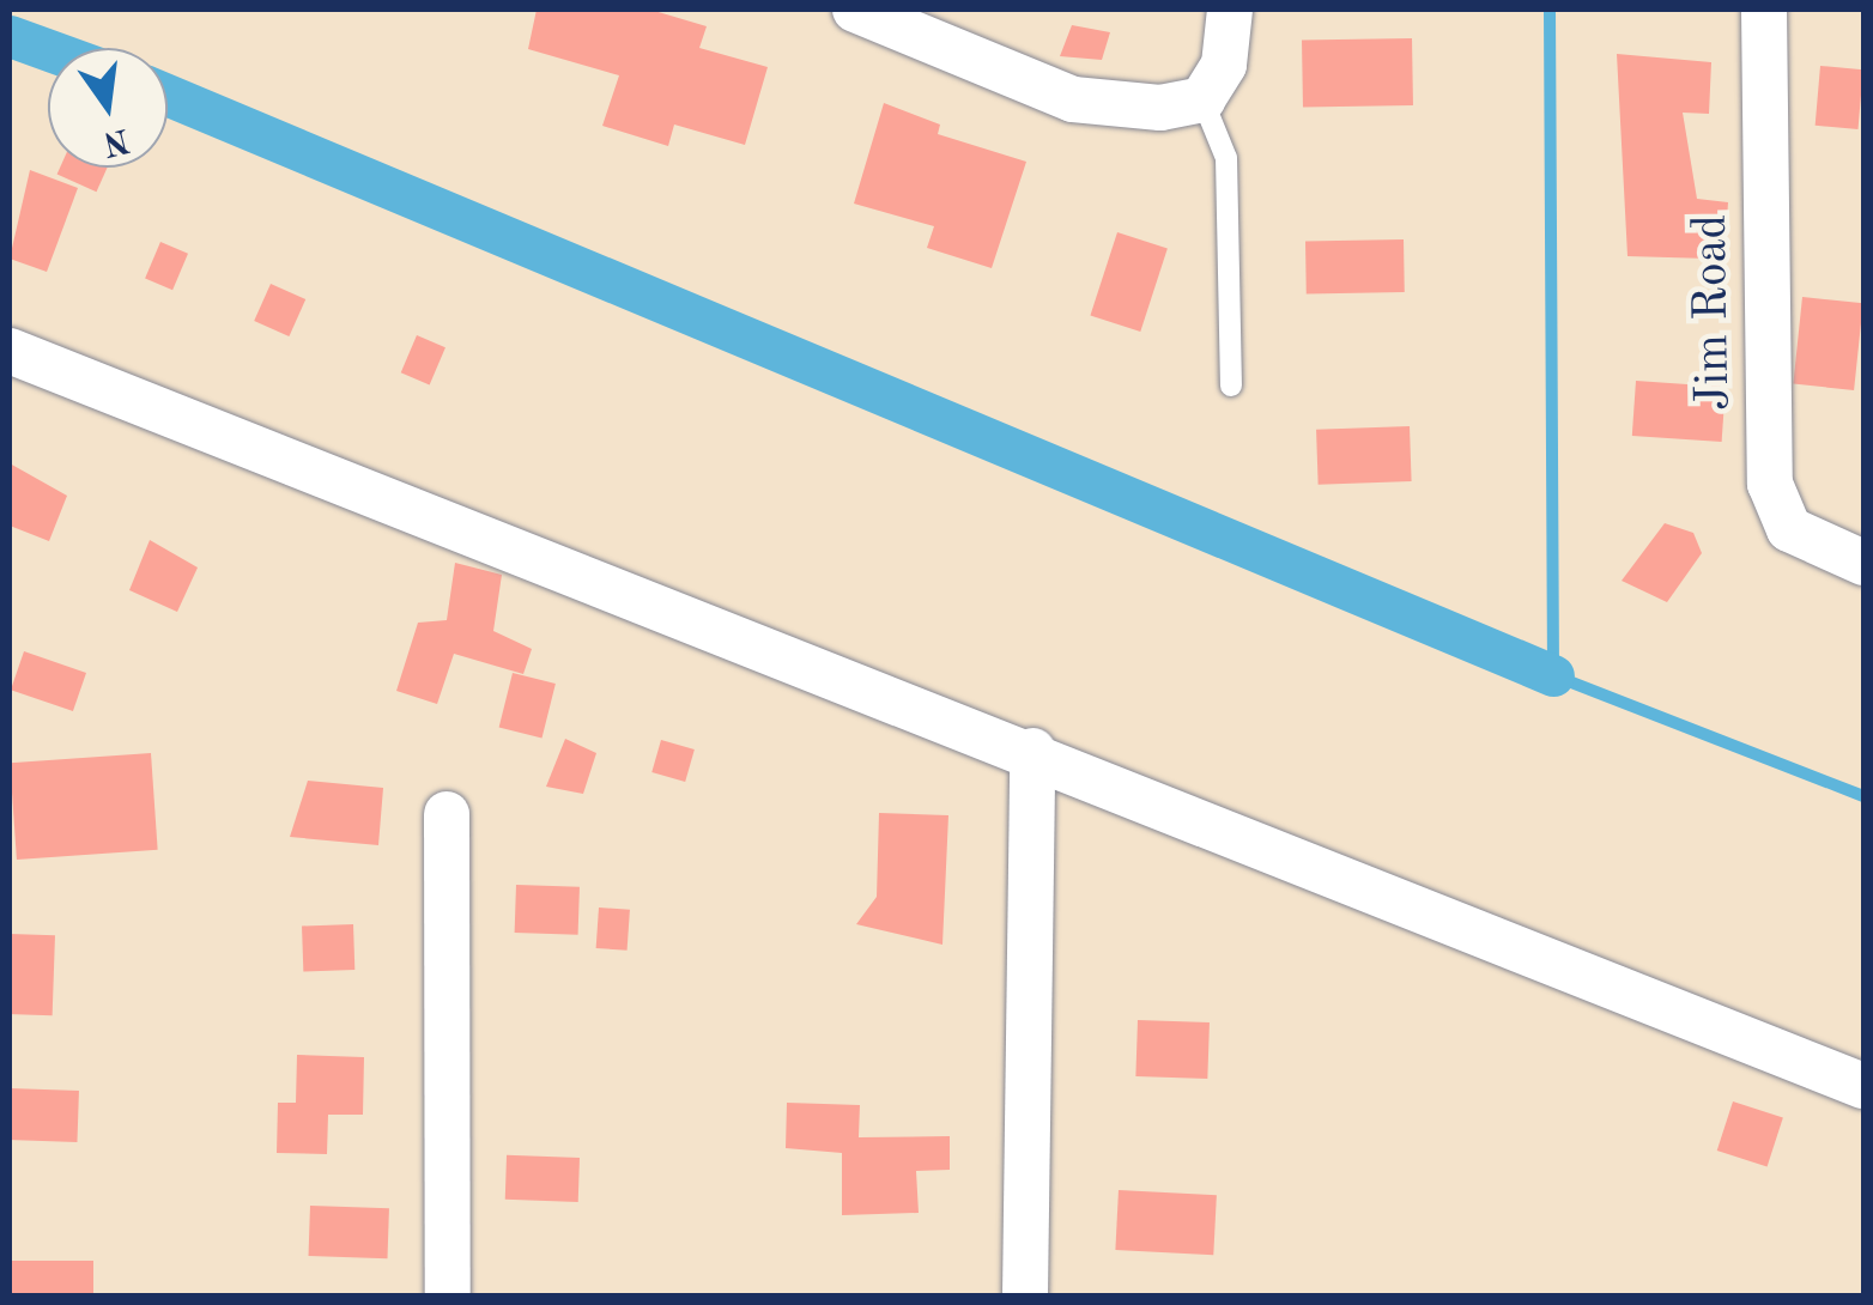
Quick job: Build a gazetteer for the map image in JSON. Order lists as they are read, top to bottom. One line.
{"streets":{"street":["Jim Road"]},"north":"bottom"}
